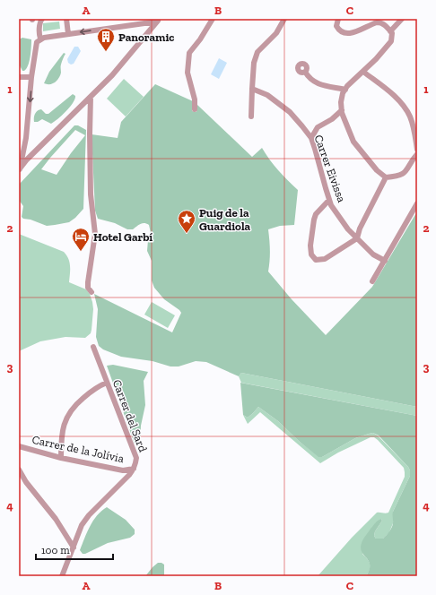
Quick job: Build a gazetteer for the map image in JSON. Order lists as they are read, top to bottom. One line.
{"streets":{"street":["Carrer Eivissa","Carrer del Sard","Carrer de la Jolívia"]},"crossings":[["Carrer del Sard","Carrer de la Jolívia"]],"places":{"building":["Panoramic"],"place":["Puig de la Guardiola"],"hotel":["Hotel Garbí"]},"scale_bar":"100 m","grid":{"columns":["A","B","C"],"rows":["1","2","3","4"]}}
